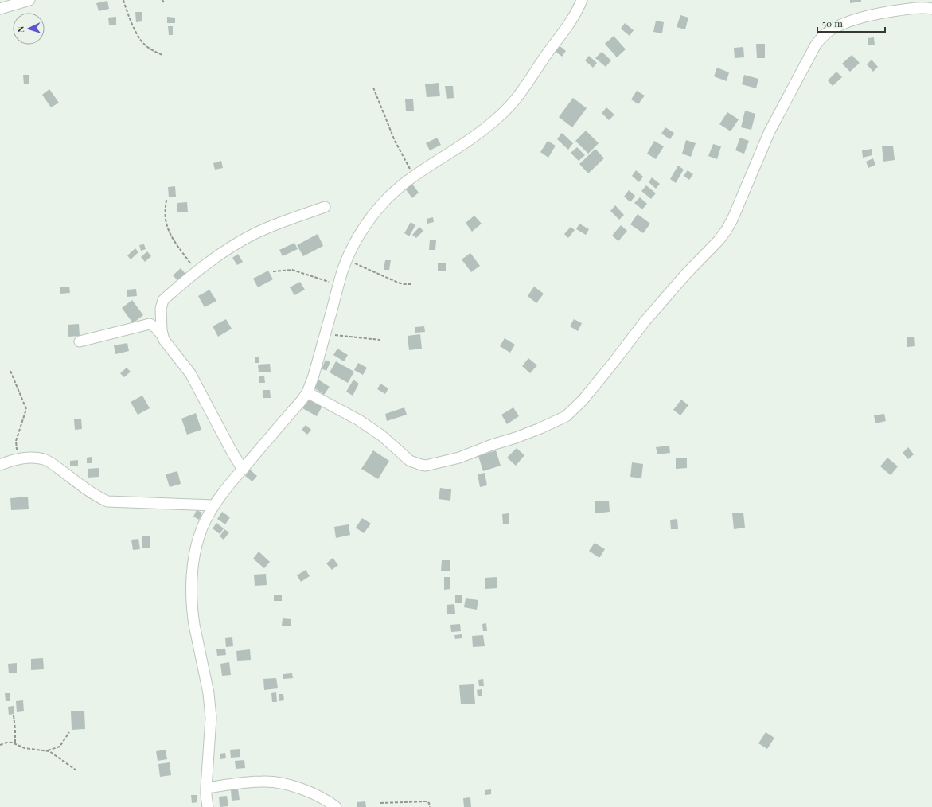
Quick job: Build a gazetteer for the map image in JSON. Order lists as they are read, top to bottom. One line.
{"scale_bar":"50 m","north":"left"}
